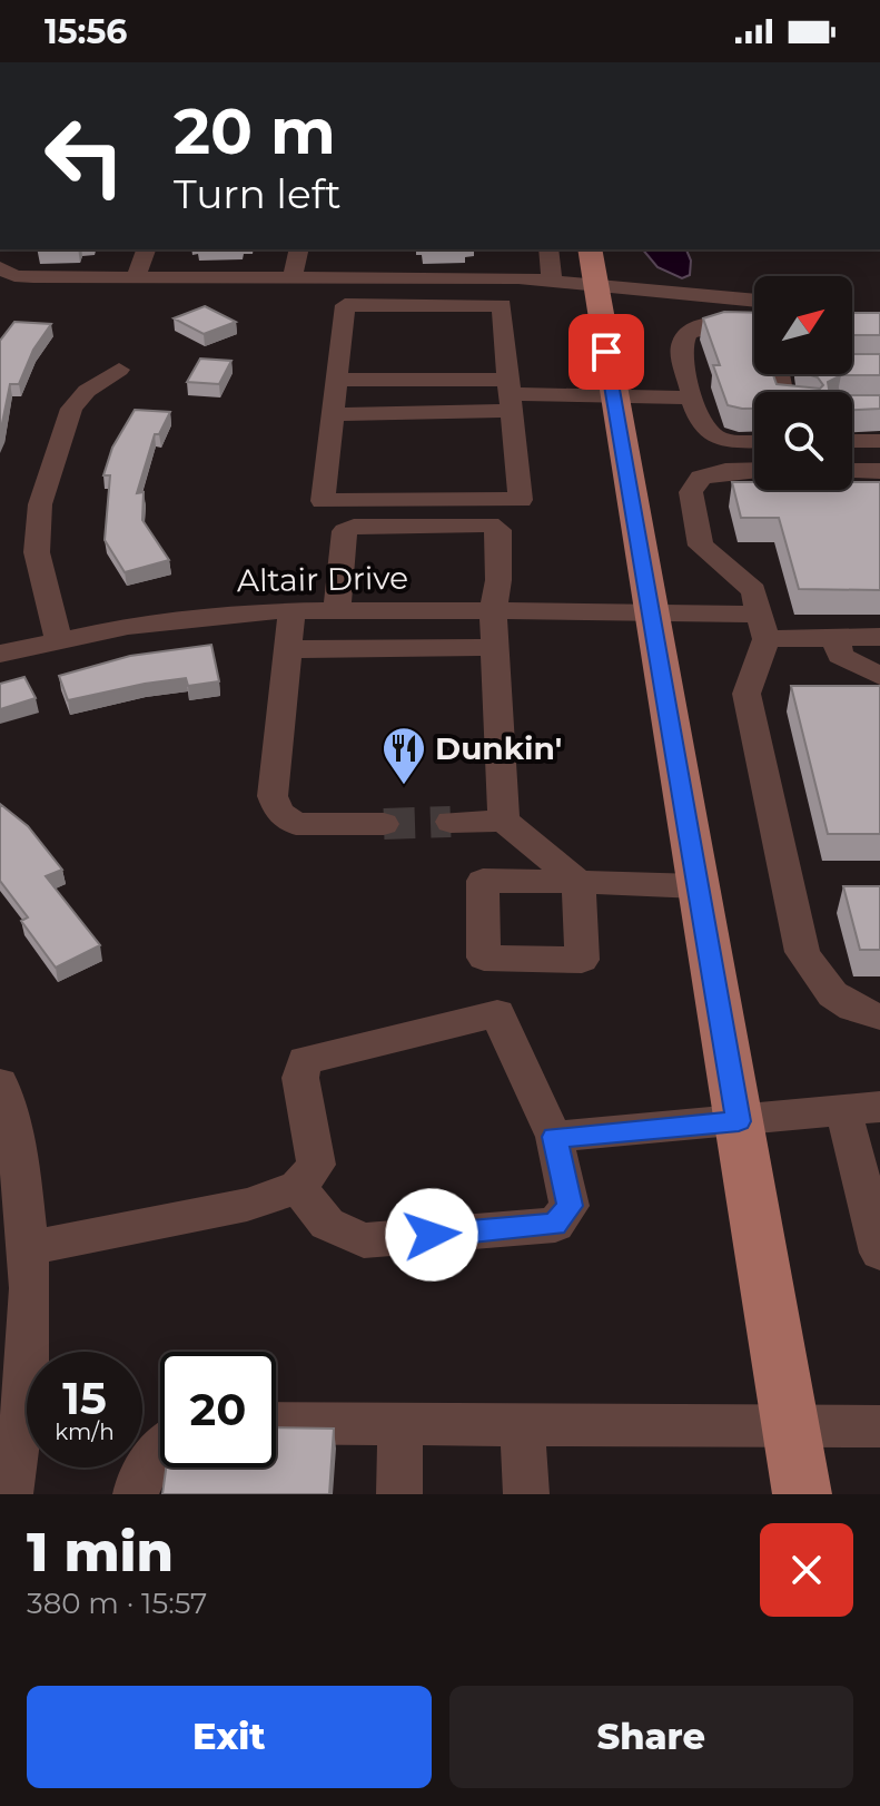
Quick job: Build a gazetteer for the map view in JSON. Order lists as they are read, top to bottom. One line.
{"streets":{"street":["Altair Drive"]},"places":{"restaurant":["Dunkin'"]},"north":"top right","page":{"status":"15:56","turn":["20 m","Turn left"],"speed":"15 km/h","limit":"20","heading":["1 min","380 m · 15:57"],"buttons":["Exit","Share"]}}
